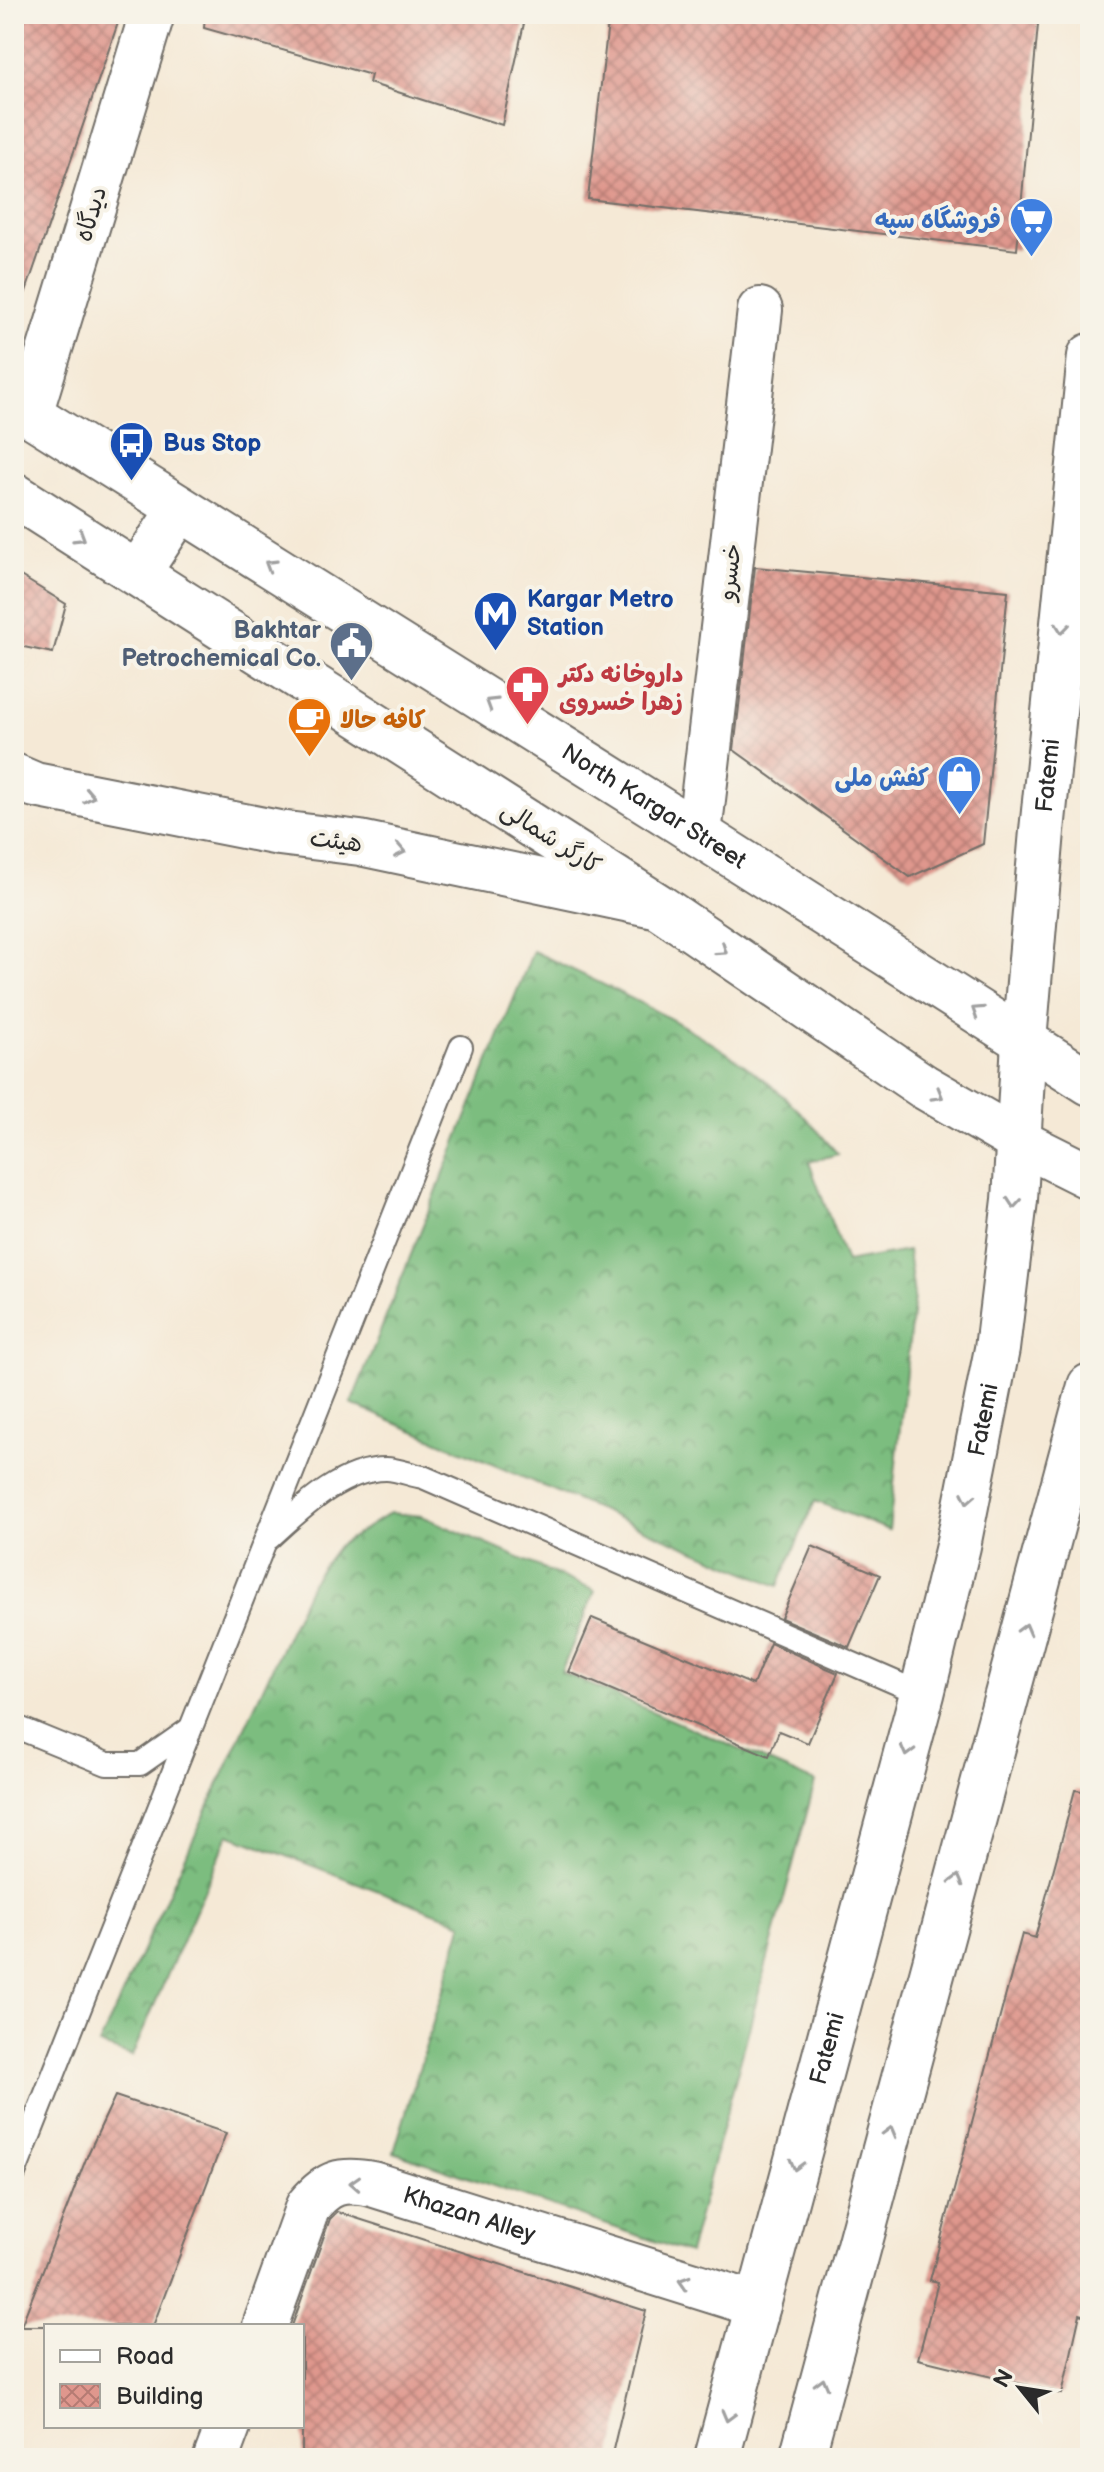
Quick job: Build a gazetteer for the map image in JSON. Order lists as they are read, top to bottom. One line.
{"streets":{"main road":["دیدگاه","خسرو","Fatemi","North Kargar Street","کارگر شمالی","هیئت","Khazan Alley"]},"crossings":[["دیدگاه","North Kargar Street"],["خسرو","North Kargar Street"],["Fatemi","North Kargar Street"],["Fatemi","کارگر شمالی"],["Fatemi","Khazan Alley"],["کارگر شمالی","هیئت"]],"one_way":["North Kargar Street","کارگر شمالی","هیئت","Khazan Alley"],"places":{"supermarket":["فروشگاه سپه"],"bus stop":["Bus Stop"],"metro station":["Kargar Metro Station"],"public building":["Bakhtar Petrochemical Co."],"pharmacy":["داروخانه دکتر زهرا خسروی"],"cafe":["کافه حالا"],"shop":["کفش ملی"]},"legend":["Road","Building"],"north":"top left"}
